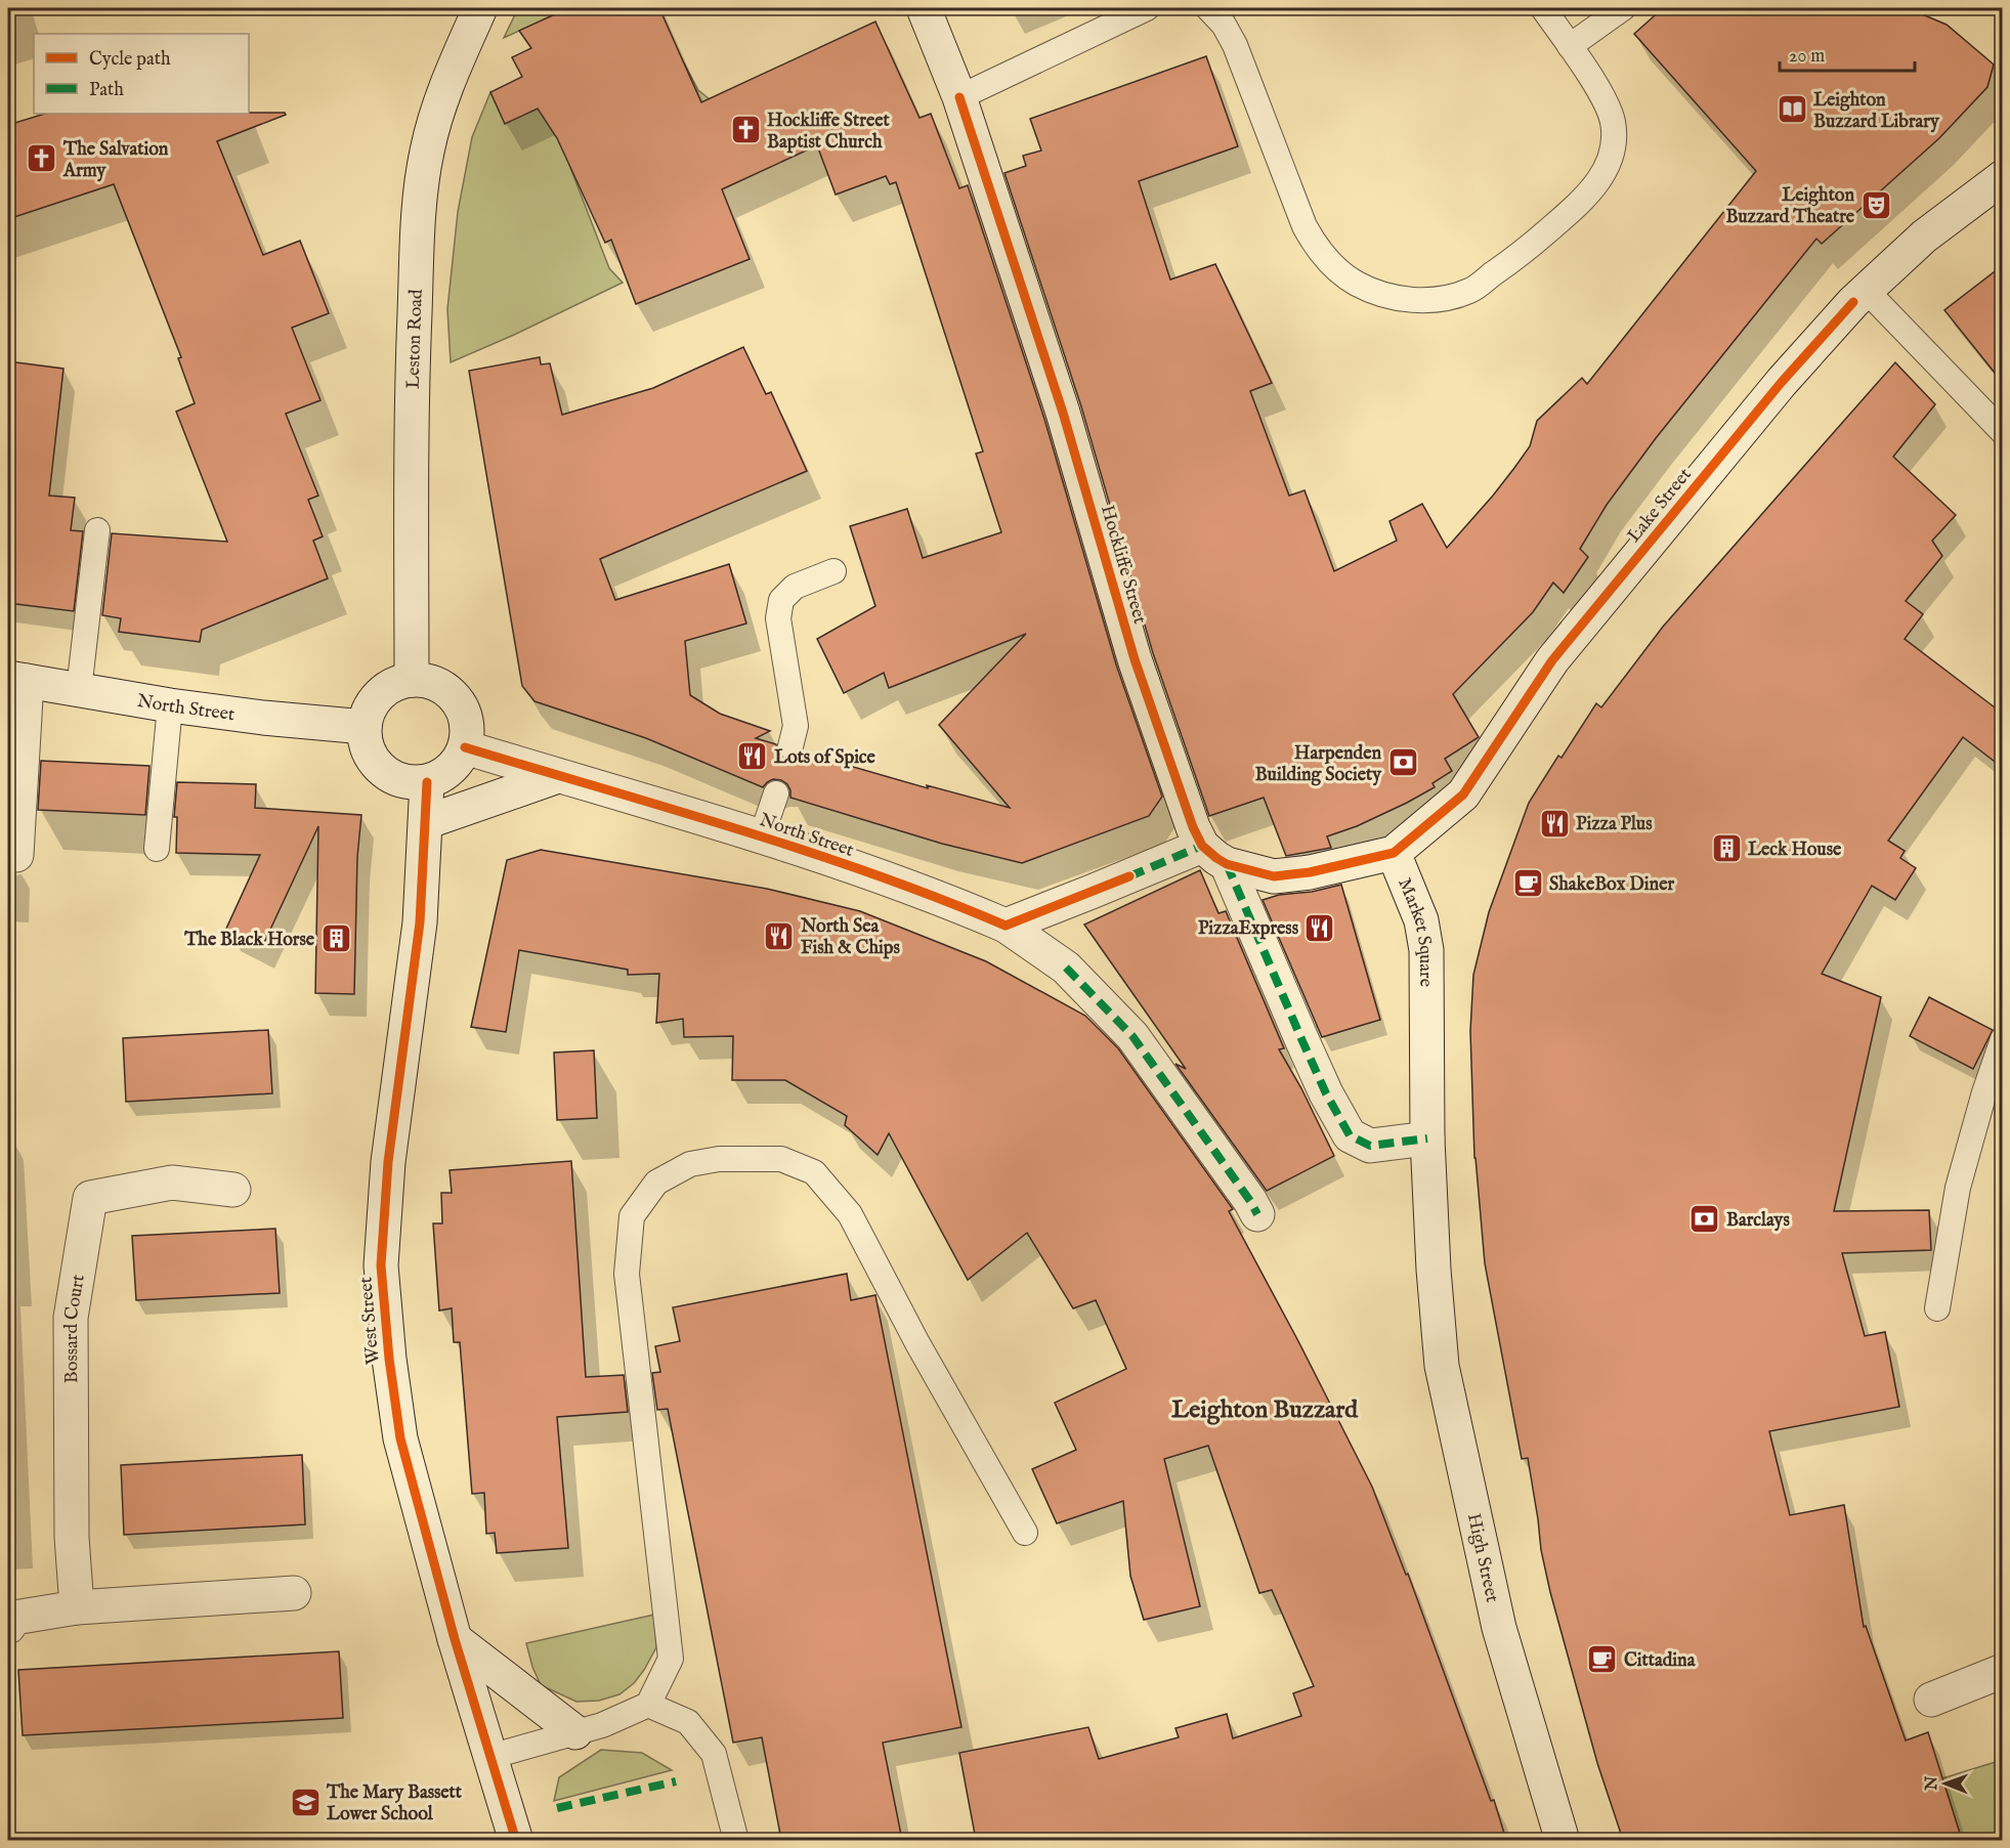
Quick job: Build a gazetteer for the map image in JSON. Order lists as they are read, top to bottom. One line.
{"streets":{"street":["Leston Road","Lake Street","Hockliffe Street","North Street","Market Square","West Street","Bossard Court","High Street"]},"crossings":[["Leston Road","North Street"],["Leston Road","West Street"],["Lake Street","Market Square"],["North Street","West Street"],["Market Square","High Street"]],"districts":["Leighton Buzzard"],"places":{"library":["Leighton Buzzard Library"],"church":["Hockliffe Street Baptist Church","The Salvation Army"],"theatre":["Leighton Buzzard Theatre"],"restaurant":["Lots of Spice","Pizza Plus","PizzaExpress","North Sea Fish & Chips"],"bank":["Harpenden Building Society","Barclays"],"building":["Leck House","The Black Horse"],"cafe":["ShakeBox Diner","Cittadina"],"school or university":["The Mary Bassett Lower School"]},"legend":["Cycle path","Path"],"scale_bar":"20 m","north":"left"}
